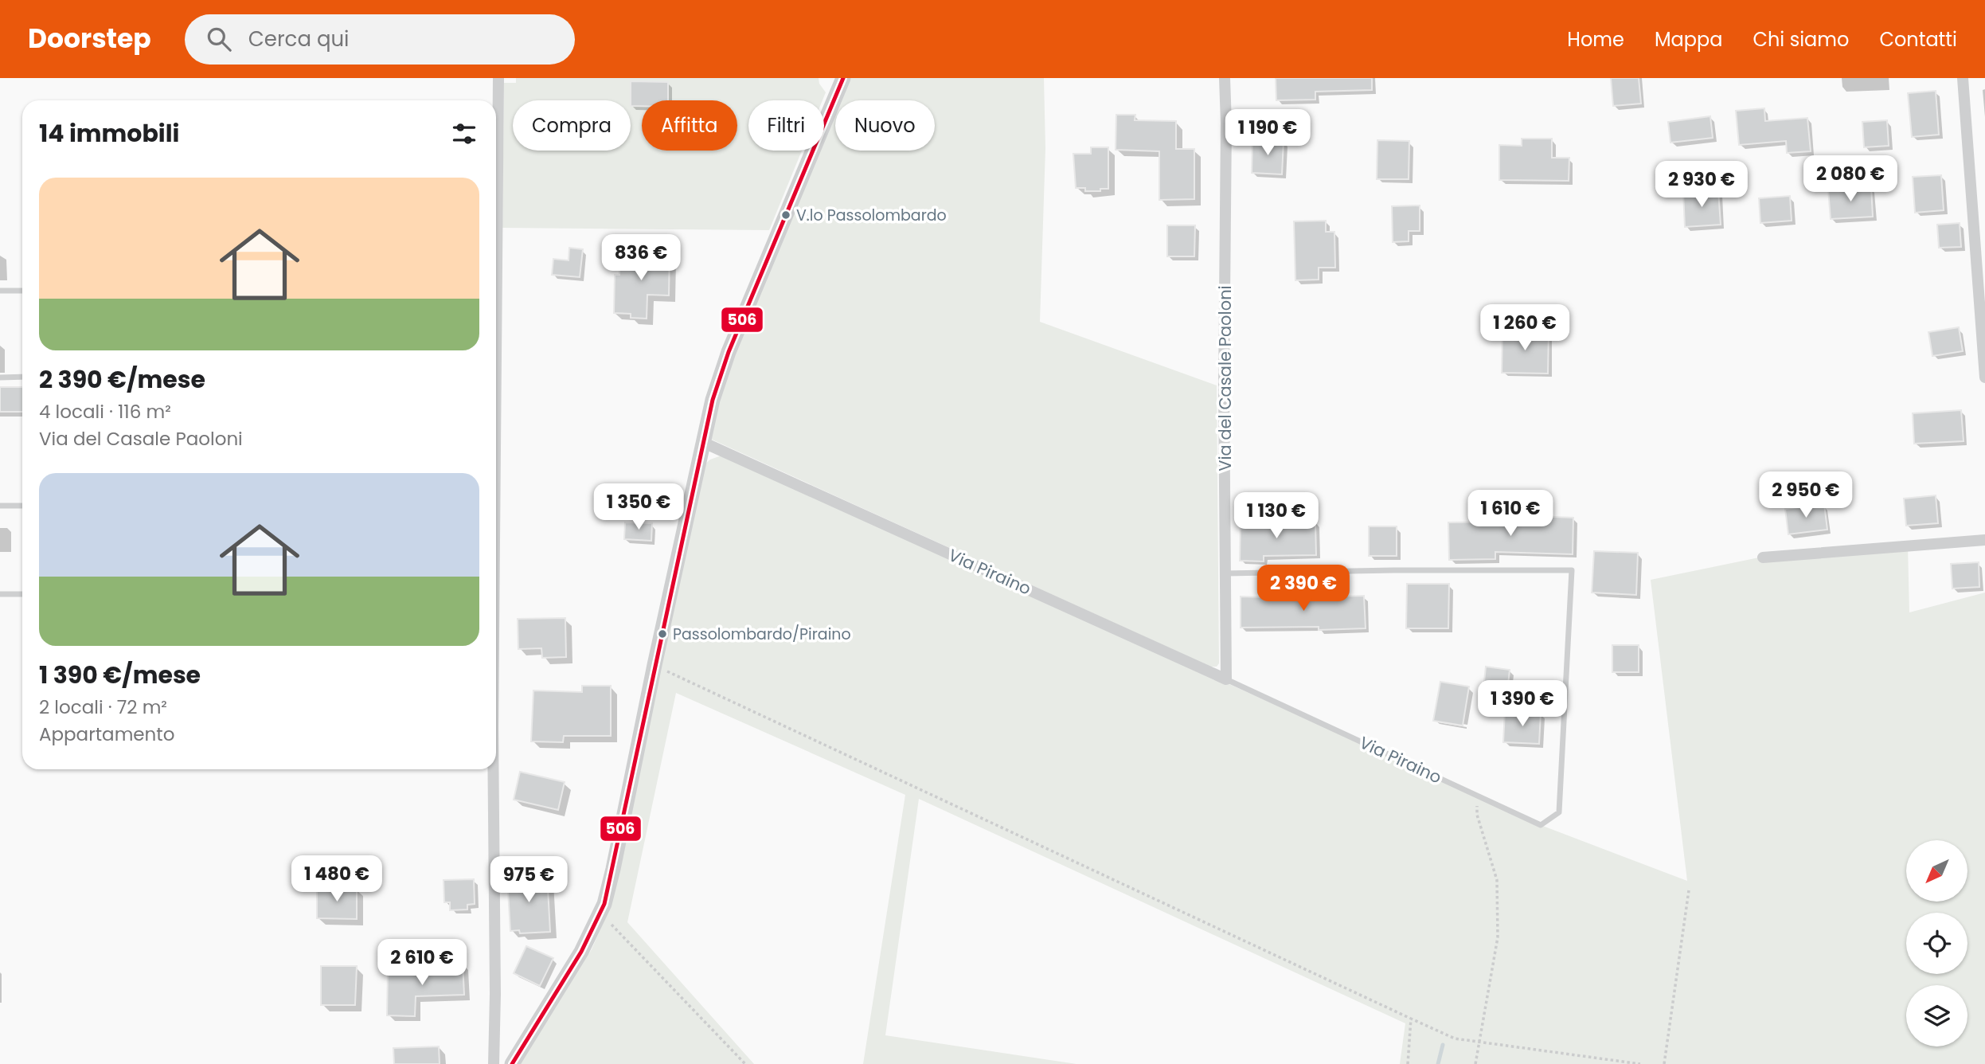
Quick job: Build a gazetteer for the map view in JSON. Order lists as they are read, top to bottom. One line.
{"streets":{"street":["Via del Casale Paoloni","Via Piraino"]},"crossings":[["Via del Casale Paoloni","Via Piraino"]],"places":["V.lo Passolombardo","Passolombardo/Piraino"],"lines":["transit line 506"],"north":"bottom left","page":{"header":"Doorstep","search":"Cerca qui","nav":["Home","Mappa","Chi siamo","Contatti"],"chip":["Compra","Affitta","Filtri","Nuovo"],"heading":"14 immobili","price":["1 190 €","2 080 €","2 930 €","836 €","1 260 €","2 950 €","1 350 €","1 610 €","1 130 €","2 390 €","1 390 €","1 480 €","975 €","2 610 €"],"list":[{"name":"2 390 €/mese","note":"4 locali · 116 m² · Via del Casale Paoloni"},{"name":"1 390 €/mese","note":"2 locali · 72 m² · Appartamento"}]}}
